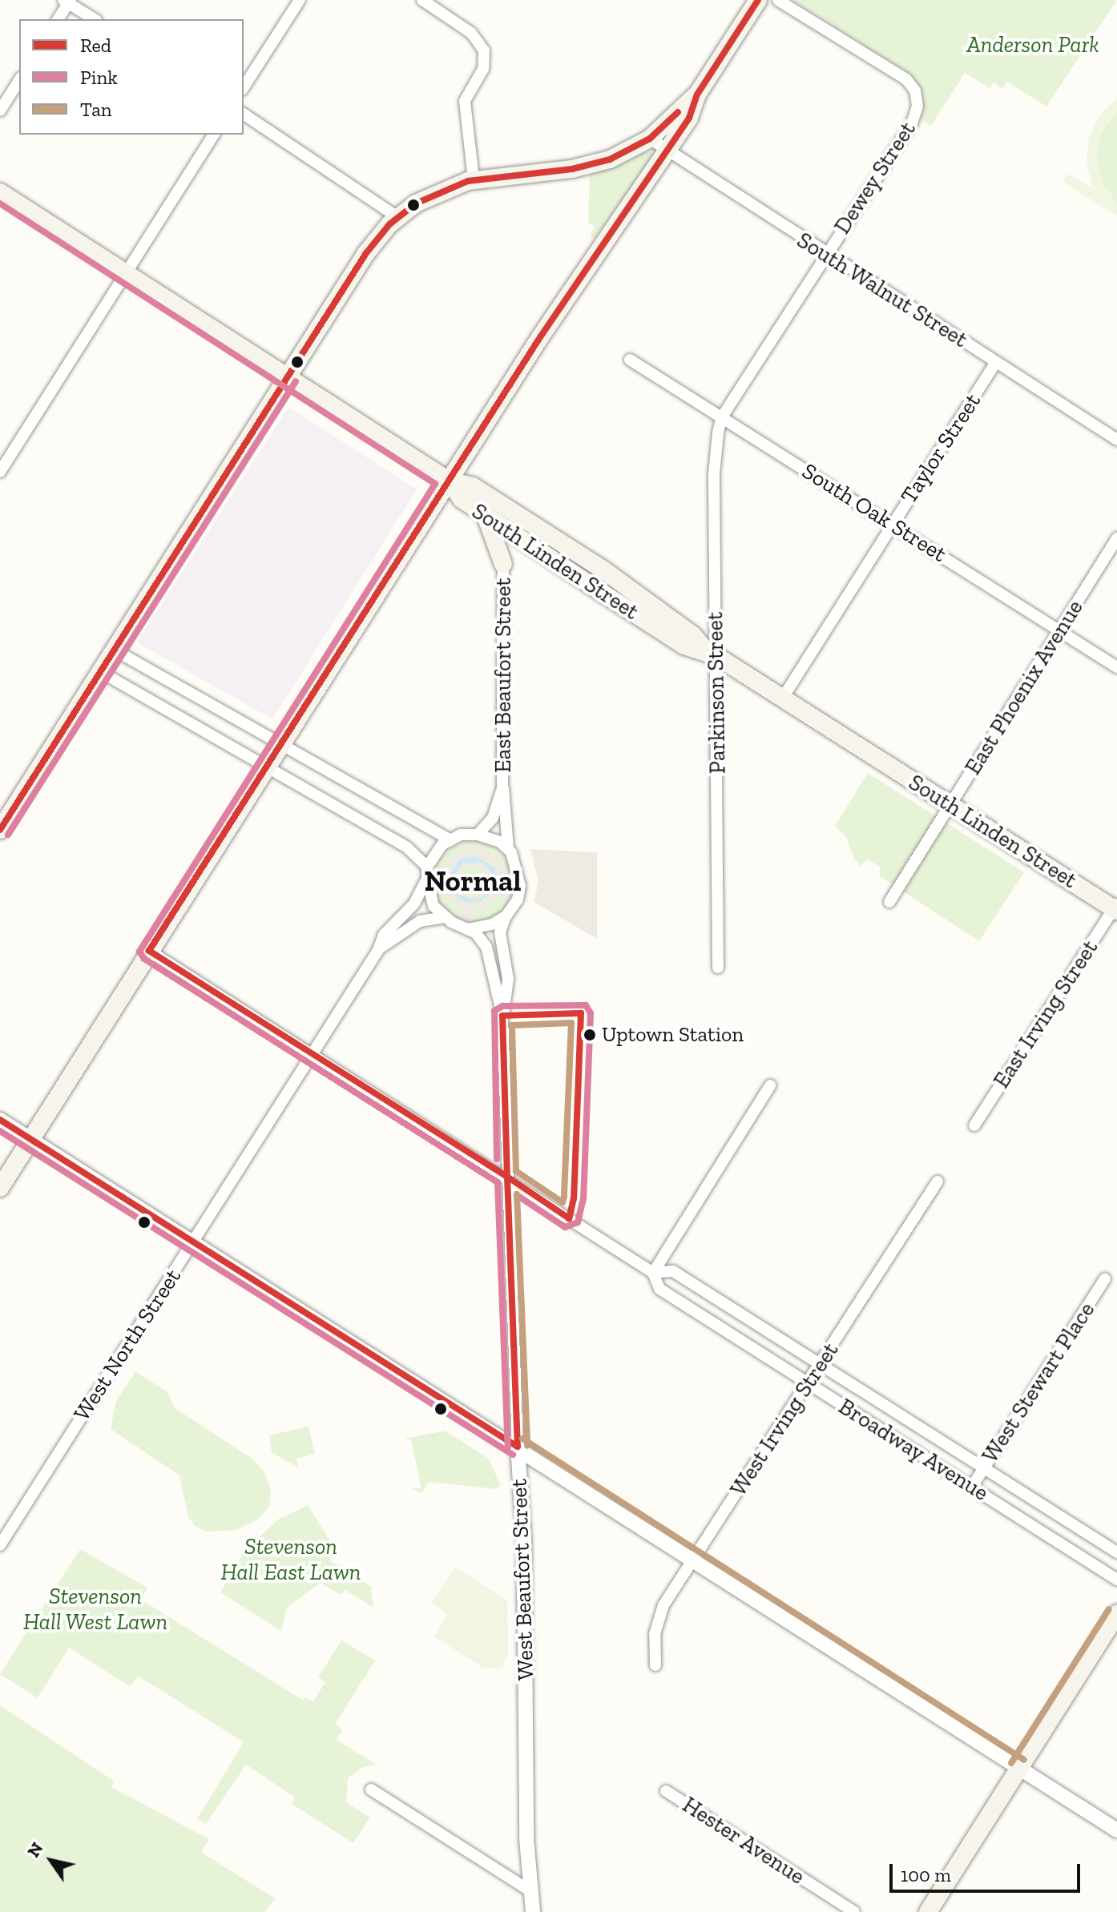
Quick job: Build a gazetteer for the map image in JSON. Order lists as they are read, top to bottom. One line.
{"streets":{"main road":["South Linden Street"],"street":["Dewey Street","South Walnut Street","Taylor Street","South Oak Street","East Beaufort Street","East Phoenix Avenue","Parkinson Street","East Irving Street","West North Street","West Stewart Place","West Irving Street","Broadway Avenue","West Beaufort Street","Hester Avenue"]},"crossings":[["Dewey Street","South Walnut Street"],["Dewey Street","South Oak Street"],["Dewey Street","Parkinson Street"],["South Walnut Street","Taylor Street"],["Taylor Street","South Oak Street"],["Taylor Street","South Linden Street"],["South Oak Street","East Phoenix Avenue"],["South Oak Street","Parkinson Street"],["South Linden Street","East Phoenix Avenue"],["South Linden Street","Parkinson Street"],["South Linden Street","East Irving Street"],["East Beaufort Street","West North Street"],["East Beaufort Street","West Beaufort Street"],["West North Street","Broadway Avenue"],["West North Street","West Beaufort Street"],["West Stewart Place","Broadway Avenue"],["West Irving Street","Broadway Avenue"],["Broadway Avenue","West Beaufort Street"]],"districts":["Normal"],"parks":["Anderson Park","Stevenson Hall East Lawn","Stevenson Hall West Lawn"],"places":["Uptown Station"],"lines":["transit line Red","transit line Pink","transit line Tan"],"legend":["Red","Pink","Tan"],"scale_bar":"100 m","north":"top left"}
